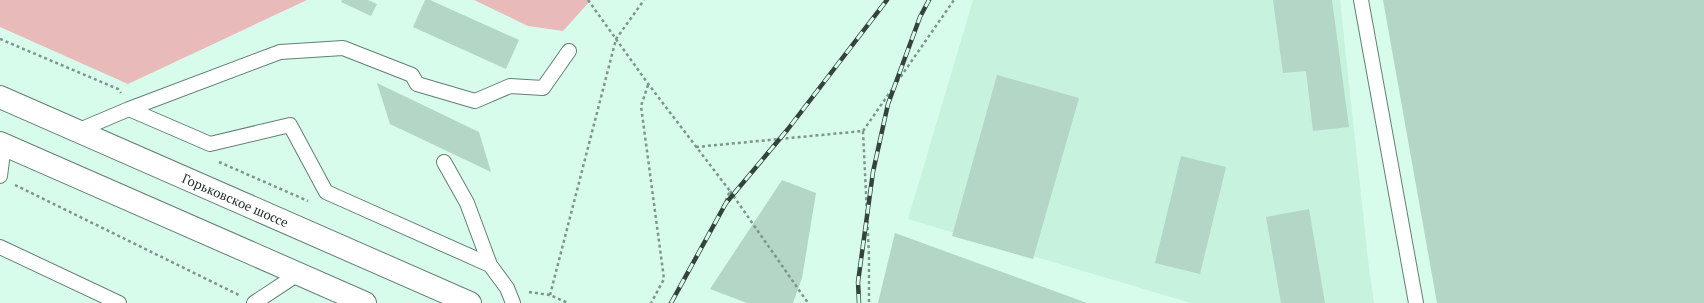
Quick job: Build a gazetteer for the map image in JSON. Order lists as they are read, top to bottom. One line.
{"streets":{"main road":["Горьковское шоссе"]}}
